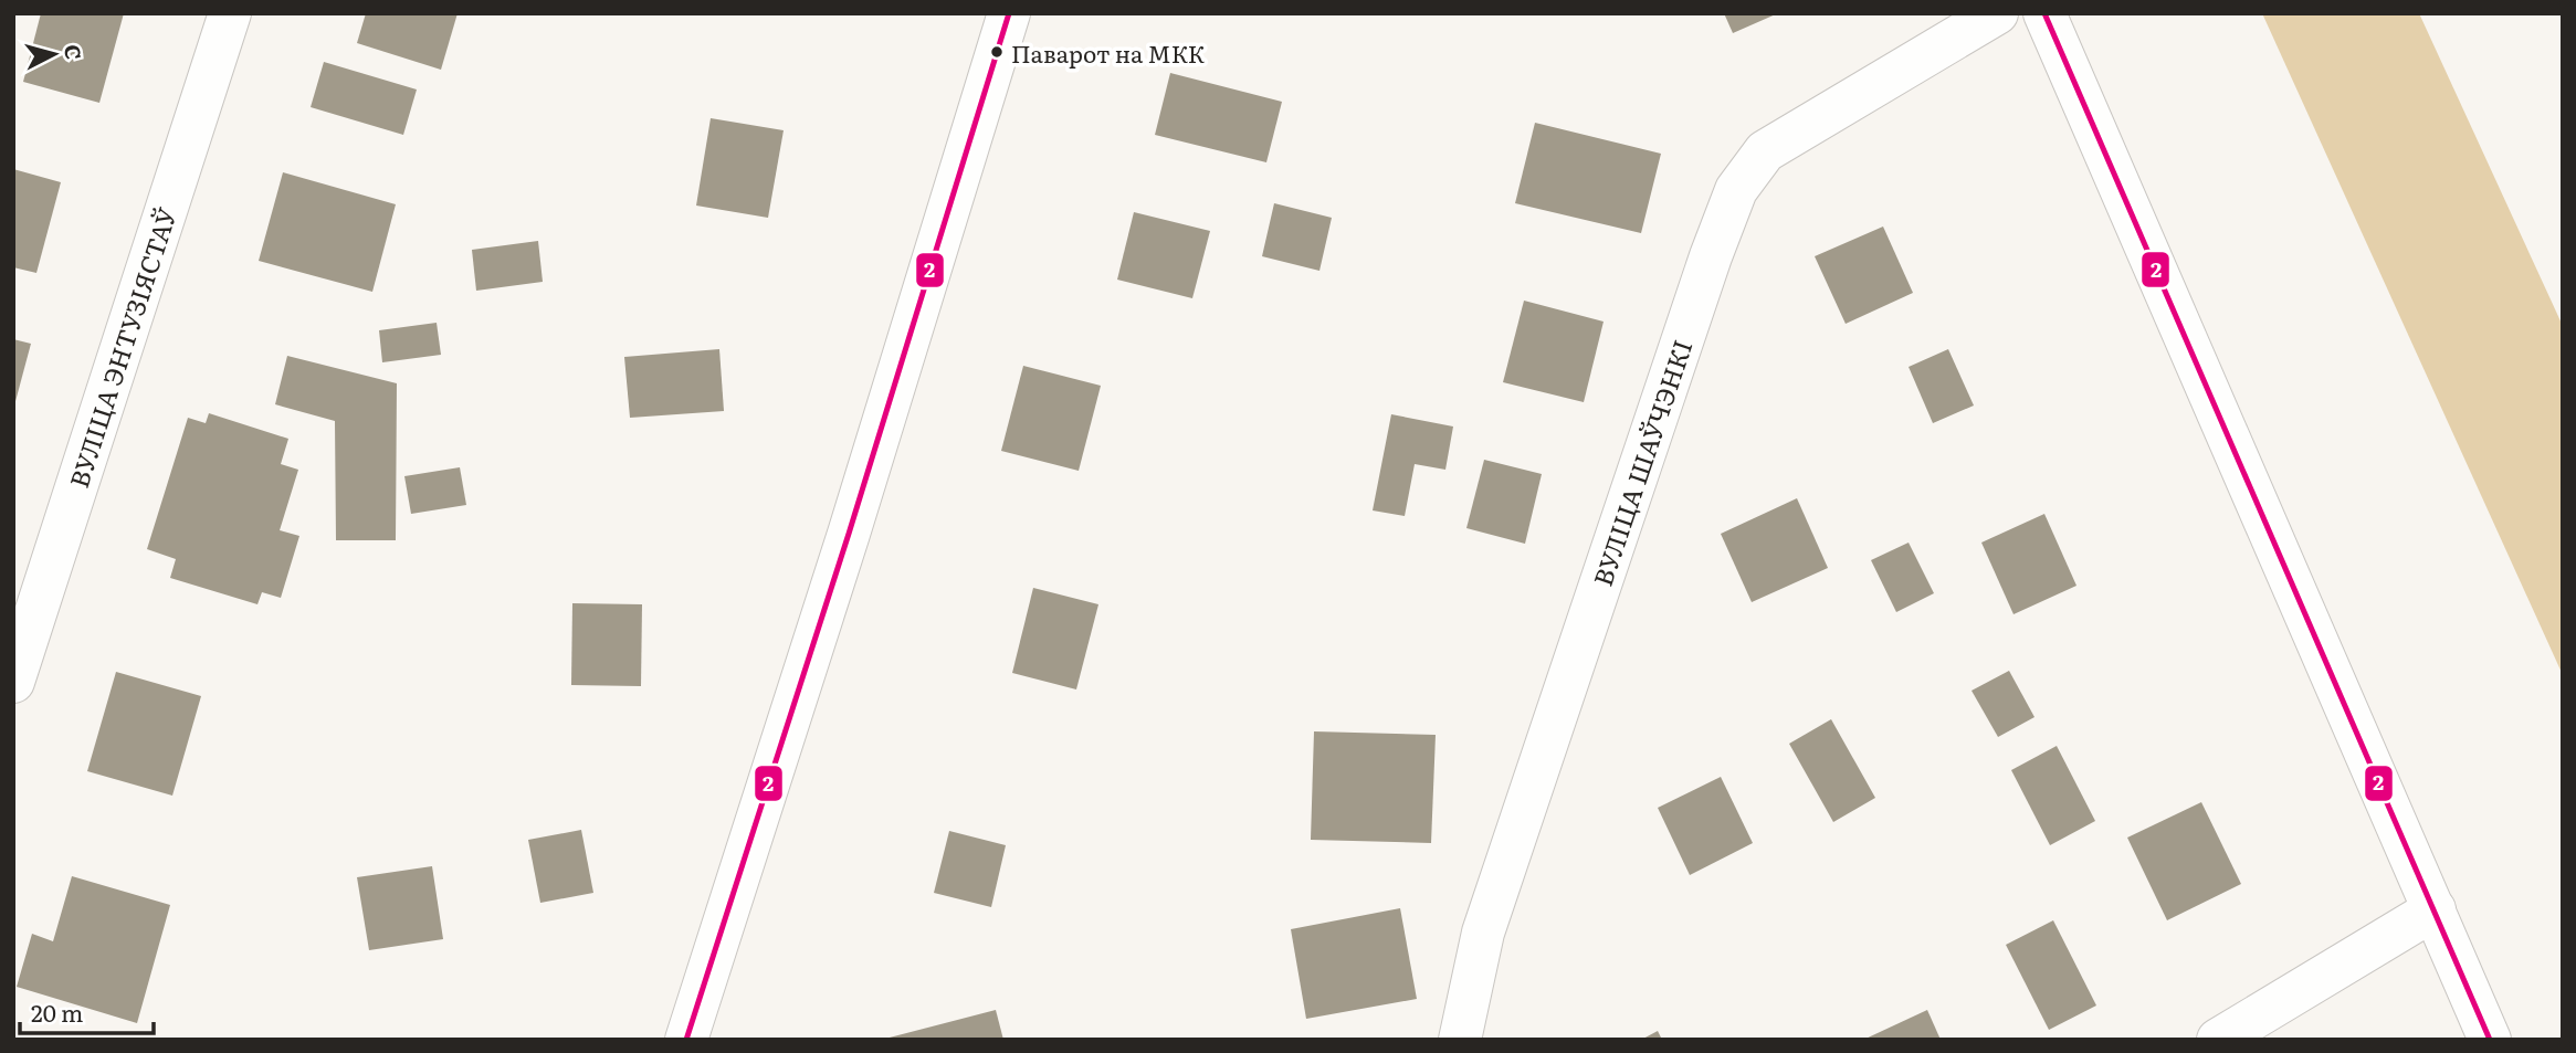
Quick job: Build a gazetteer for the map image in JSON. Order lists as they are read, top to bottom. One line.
{"streets":{"street":["ВУЛІЦА ЭНТУЗІЯСТАЎ","ВУЛІЦА ШАЎЧЭНКІ"]},"places":["Паварот на МКК"],"lines":["transit line 2"],"scale_bar":"20 m","north":"right"}
